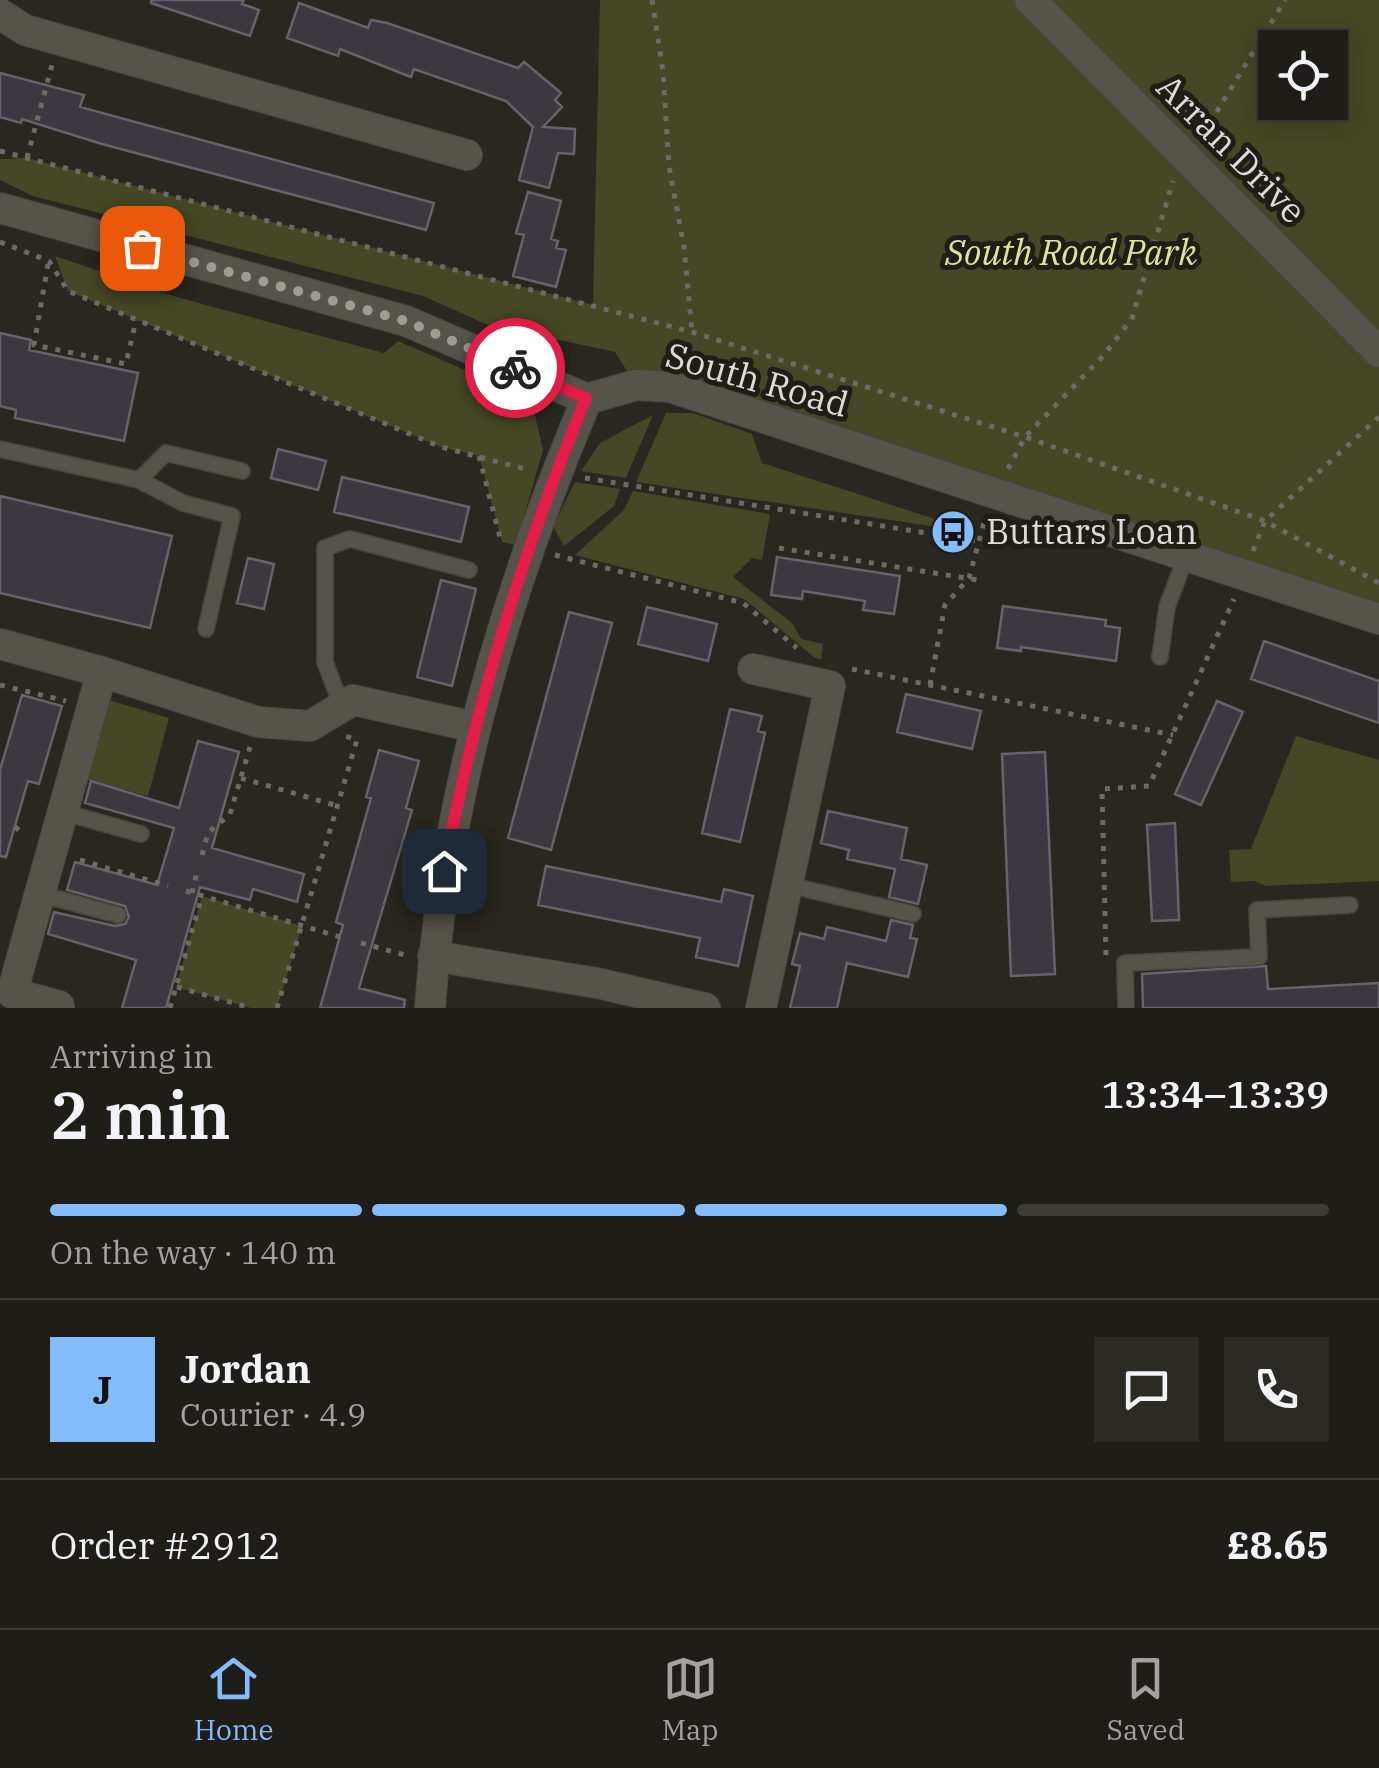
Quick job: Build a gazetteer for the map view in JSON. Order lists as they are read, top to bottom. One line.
{"streets":{"street":["Arran Drive","South Road"]},"parks":["South Road Park"],"places":{"bus stop":["Buttars Loan"]},"page":{"heading":["2 min","Arriving in","13:34–13:39"],"panel":["Jordan","Courier · 4.9","Order #2912","£8.65"],"bar":"On the way · 140 m","round":"J","tabs":["Home","Map","Saved"]}}
